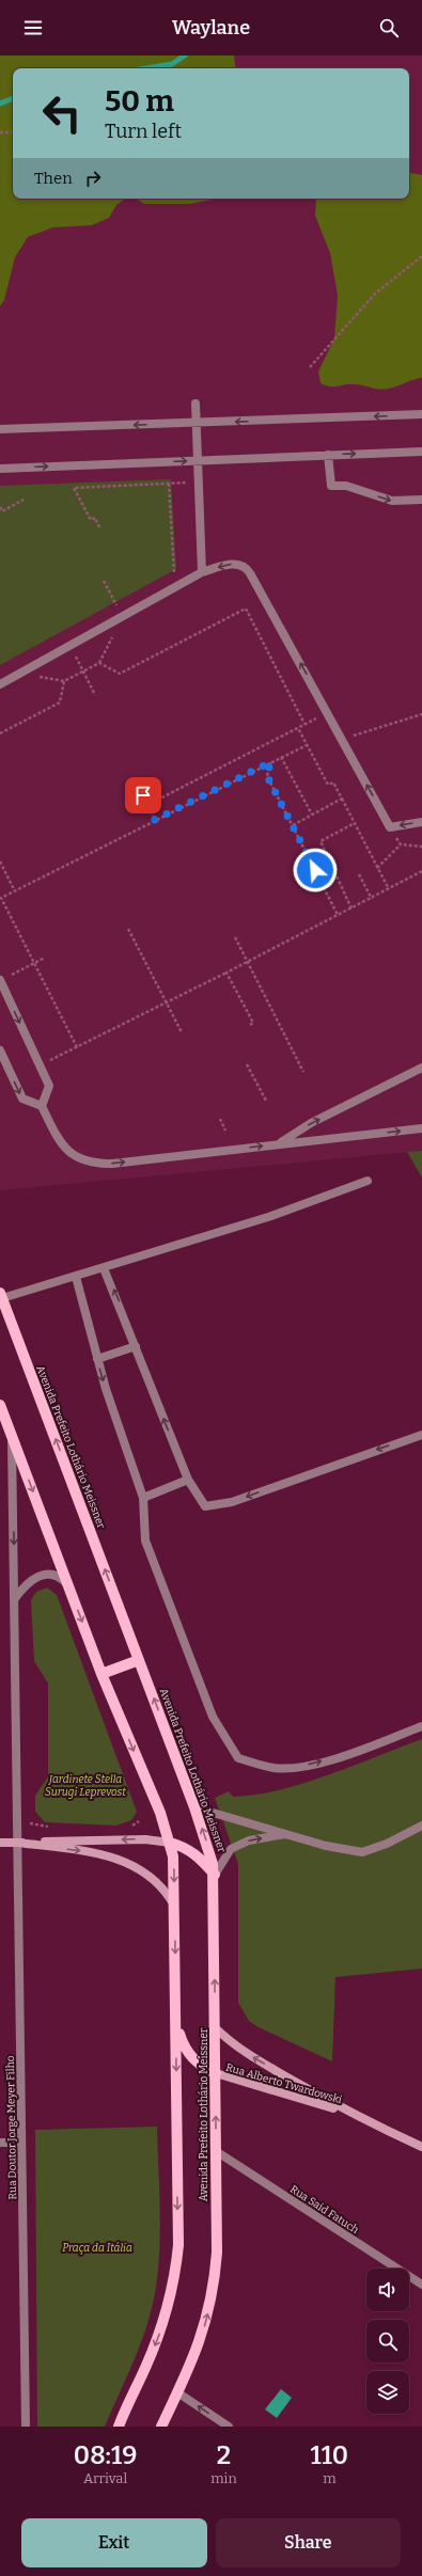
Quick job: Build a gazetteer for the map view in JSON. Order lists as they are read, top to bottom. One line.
{"streets":{"main road":["Avenida Prefeito Lothário Meissner","Rua Alberto Twardowski"],"street":["Rua Doutor Jorge Meyer Filho","Rua Said Fatuch"]},"crossings":[["Avenida Prefeito Lothário Meissner","Rua Alberto Twardowski"],["Avenida Prefeito Lothário Meissner","Rua Said Fatuch"]],"parks":["Jardinete Stella Surugi Leprevost","Praça da Itália"],"page":{"header":"Waylane","turn":["50 m","Turn left"],"then":"Then","eta":["08:19","Arrival","2","min","110","m"],"buttons":["Exit","Share"]}}
